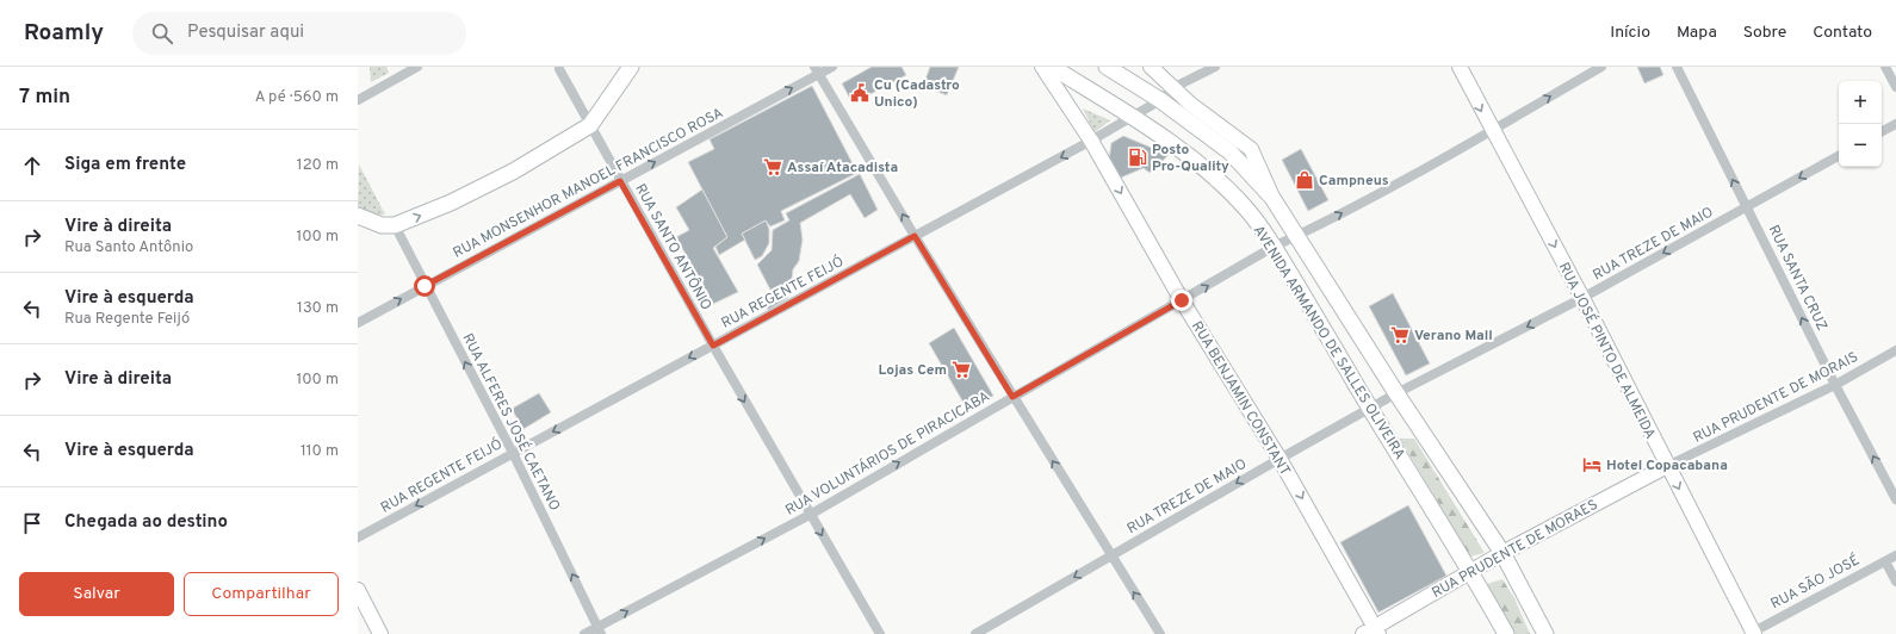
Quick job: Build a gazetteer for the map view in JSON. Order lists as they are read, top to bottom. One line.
{"streets":{"main road":["AVENIDA ARMANDO DE SALLES OLIVEIRA"],"street":["RUA MONSENHOR MANOEL FRANCISCO ROSA","RUA TREZE DE MAIO","RUA SANTO ANTÔNIO","RUA SANTA CRUZ","RUA REGENTE FEIJÓ","RUA JOSÉ PINTO DE ALMEIDA","RUA PRUDENTE DE MORAIS","RUA BENJAMIN CONSTANT","RUA ALFERES JOSÉ CAETANO","RUA VOLUNTÁRIOS DE PIRACICABA","RUA PRUDENTE DE MORAES","RUA SÃO JOSÉ"]},"crossings":[["RUA MONSENHOR MANOEL FRANCISCO ROSA","RUA SANTO ANTÔNIO"],["RUA MONSENHOR MANOEL FRANCISCO ROSA","RUA ALFERES JOSÉ CAETANO"],["RUA TREZE DE MAIO","RUA SANTA CRUZ"],["RUA TREZE DE MAIO","AVENIDA ARMANDO DE SALLES OLIVEIRA"],["RUA TREZE DE MAIO","RUA JOSÉ PINTO DE ALMEIDA"],["RUA TREZE DE MAIO","RUA BENJAMIN CONSTANT"],["RUA SANTO ANTÔNIO","RUA REGENTE FEIJÓ"],["RUA SANTO ANTÔNIO","RUA VOLUNTÁRIOS DE PIRACICABA"],["RUA SANTA CRUZ","RUA PRUDENTE DE MORAIS"],["RUA REGENTE FEIJÓ","AVENIDA ARMANDO DE SALLES OLIVEIRA"],["RUA REGENTE FEIJÓ","RUA BENJAMIN CONSTANT"],["RUA REGENTE FEIJÓ","RUA ALFERES JOSÉ CAETANO"],["AVENIDA ARMANDO DE SALLES OLIVEIRA","RUA VOLUNTÁRIOS DE PIRACICABA"],["AVENIDA ARMANDO DE SALLES OLIVEIRA","RUA PRUDENTE DE MORAES"],["RUA JOSÉ PINTO DE ALMEIDA","RUA PRUDENTE DE MORAIS"],["RUA JOSÉ PINTO DE ALMEIDA","RUA VOLUNTÁRIOS DE PIRACICABA"],["RUA JOSÉ PINTO DE ALMEIDA","RUA PRUDENTE DE MORAES"],["RUA JOSÉ PINTO DE ALMEIDA","RUA SÃO JOSÉ"],["RUA PRUDENTE DE MORAIS","RUA PRUDENTE DE MORAES"],["RUA BENJAMIN CONSTANT","RUA VOLUNTÁRIOS DE PIRACICABA"],["RUA BENJAMIN CONSTANT","RUA PRUDENTE DE MORAES"],["RUA ALFERES JOSÉ CAETANO","RUA VOLUNTÁRIOS DE PIRACICABA"]],"one_way":["RUA MONSENHOR MANOEL FRANCISCO ROSA","RUA TREZE DE MAIO","RUA SANTO ANTÔNIO","RUA SANTA CRUZ","RUA REGENTE FEIJÓ","RUA JOSÉ PINTO DE ALMEIDA","RUA BENJAMIN CONSTANT","RUA ALFERES JOSÉ CAETANO","RUA VOLUNTÁRIOS DE PIRACICABA"],"places":{"public building":["Cu (Cadastro Unico)"],"fuel station":["Posto Pro-Quality"],"supermarket":["Assaí Atacadista","Verano Mall","Lojas Cem"],"shop":["Campneus"],"hotel":["Hotel Copacabana"]},"page":{"header":"Roamly","search":"Pesquisar aqui","nav":["Início","Mapa","Sobre","Contato"],"heading":["7 min","A pé · 560 m"],"map_buttons":["+","−"],"list":[["Siga em frente","120 m"],["Vire à direita","Rua Santo Antônio","100 m"],["Vire à esquerda","Rua Regente Feijó","130 m"],["Vire à direita","100 m"],["Vire à esquerda","110 m"],"Chegada ao destino"],"buttons":["Salvar","Compartilhar"]}}
